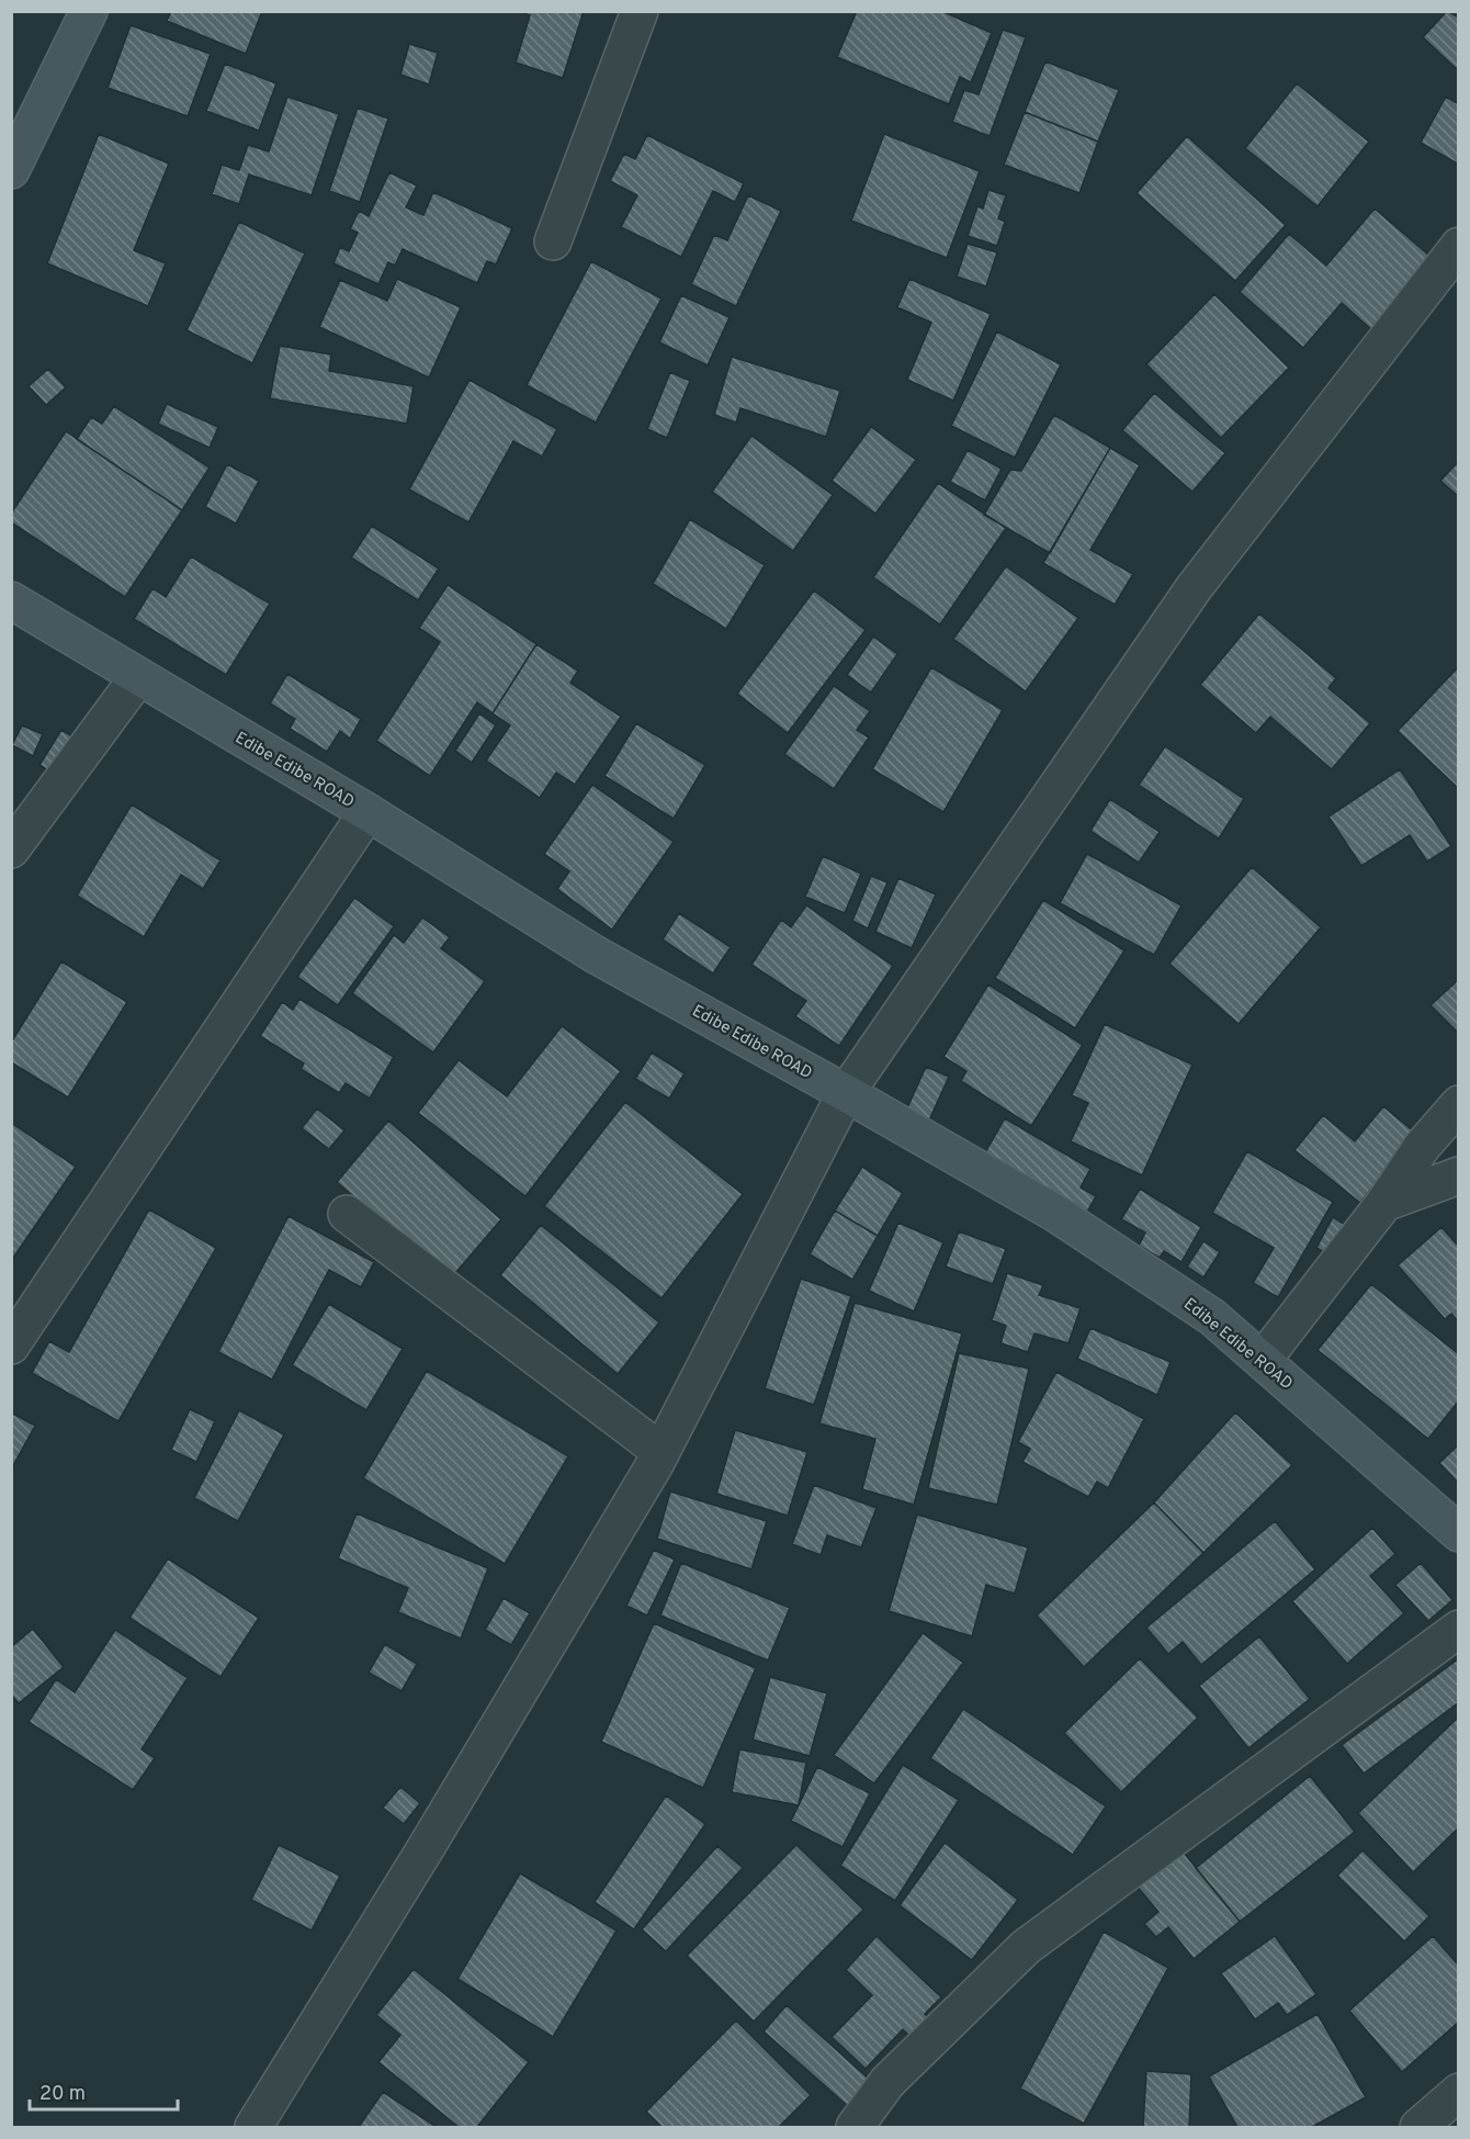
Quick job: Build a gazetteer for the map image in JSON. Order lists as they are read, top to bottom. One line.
{"streets":{"main road":["Edibe Edibe ROAD"]},"scale_bar":"20 m"}
